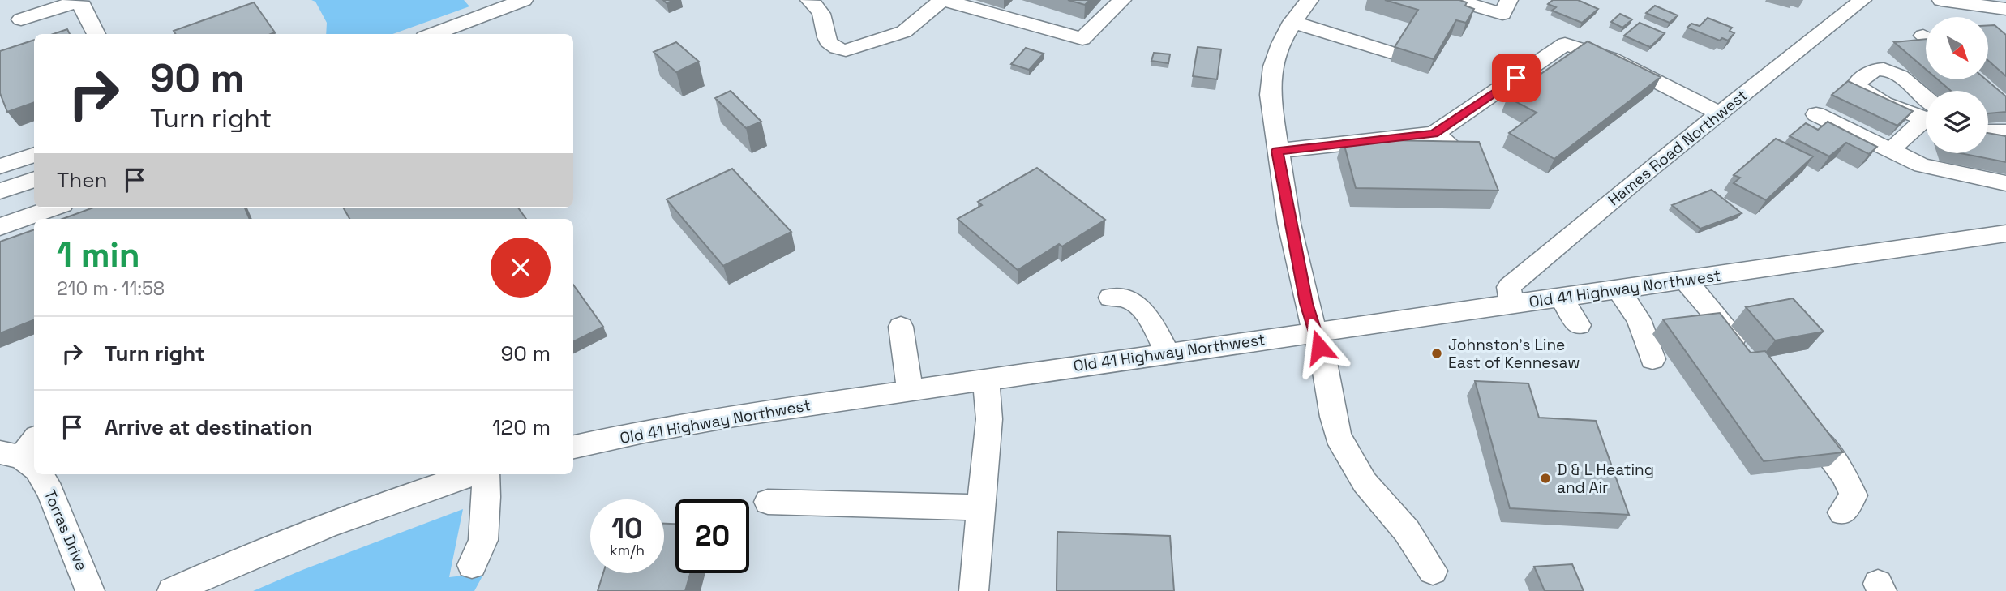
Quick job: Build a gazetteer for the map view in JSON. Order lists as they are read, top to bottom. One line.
{"streets":{"street":["Hames Road Northwest","Old 41 Highway Northwest","Torras Drive"]},"crossings":[["Hames Road Northwest","Old 41 Highway Northwest"]],"places":["Johnston's Line East of Kennesaw","D & L Heating and Air"],"north":"bottom right","page":{"turn":["90 m","Turn right"],"then":"Then","heading":["1 min","210 m · 11:58"],"list":[{"name":"Turn right","value":"90 m"},{"name":"Arrive at destination","value":"120 m"}],"speed":"10 km/h","limit":"20"}}
